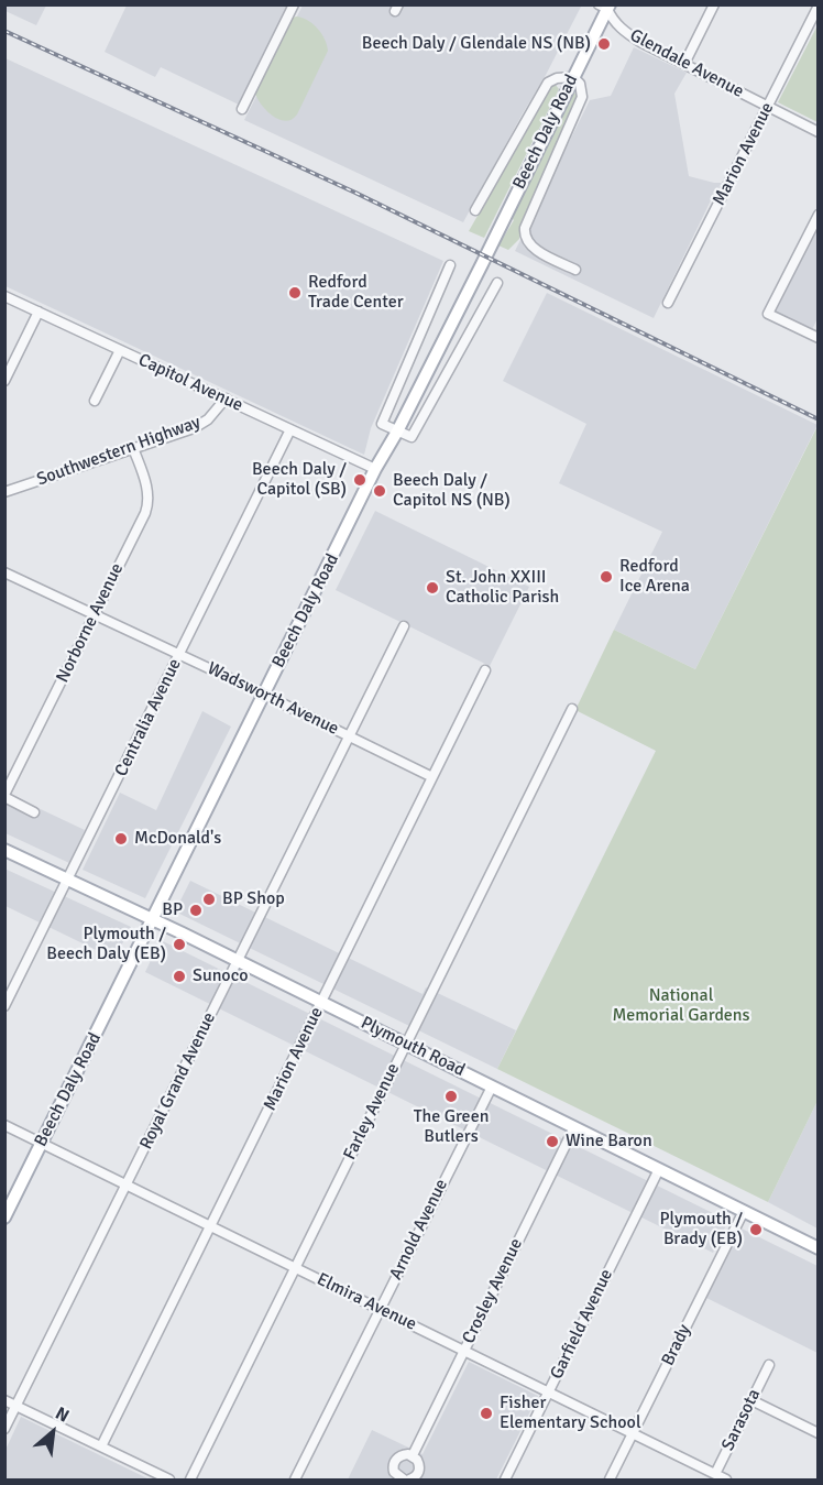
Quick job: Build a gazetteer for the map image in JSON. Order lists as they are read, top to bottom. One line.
{"streets":{"main road":["Beech Daly Road","Plymouth Road"],"street":["Glendale Avenue","Marion Avenue","Capitol Avenue","Southwestern Highway","Norborne Avenue","Wadsworth Avenue","Centralia Avenue","Royal Grand Avenue","Farley Avenue","Arnold Avenue","Crosley Avenue","Elmira Avenue","Garfield Avenue","Brady","Sarasota"]},"crossings":[["Glendale Avenue","Beech Daly Road"],["Glendale Avenue","Marion Avenue"],["Beech Daly Road","Capitol Avenue"],["Beech Daly Road","Wadsworth Avenue"],["Beech Daly Road","Plymouth Road"],["Beech Daly Road","Elmira Avenue"],["Marion Avenue","Wadsworth Avenue"],["Marion Avenue","Plymouth Road"],["Marion Avenue","Elmira Avenue"],["Capitol Avenue","Southwestern Highway"],["Capitol Avenue","Centralia Avenue"],["Southwestern Highway","Norborne Avenue"],["Norborne Avenue","Wadsworth Avenue"],["Wadsworth Avenue","Centralia Avenue"],["Wadsworth Avenue","Royal Grand Avenue"],["Centralia Avenue","Plymouth Road"],["Plymouth Road","Royal Grand Avenue"],["Plymouth Road","Farley Avenue"],["Plymouth Road","Arnold Avenue"],["Plymouth Road","Crosley Avenue"],["Plymouth Road","Garfield Avenue"],["Plymouth Road","Brady"],["Royal Grand Avenue","Elmira Avenue"],["Farley Avenue","Elmira Avenue"],["Arnold Avenue","Elmira Avenue"],["Crosley Avenue","Elmira Avenue"],["Elmira Avenue","Garfield Avenue"],["Elmira Avenue","Brady"],["Elmira Avenue","Sarasota"]],"parks":["National Memorial Gardens"],"places":["Beech Daly / Glendale NS (NB)","Redford Trade Center","Beech Daly / Capitol (SB)","Beech Daly / Capitol NS (NB)","Redford Ice Arena","St. John XXIII Catholic Parish","McDonald's","BP Shop","BP","Plymouth / Beech Daly (EB)","Sunoco","The Green Butlers","Wine Baron","Plymouth / Brady (EB)","Fisher Elementary School"],"north":"top right"}
